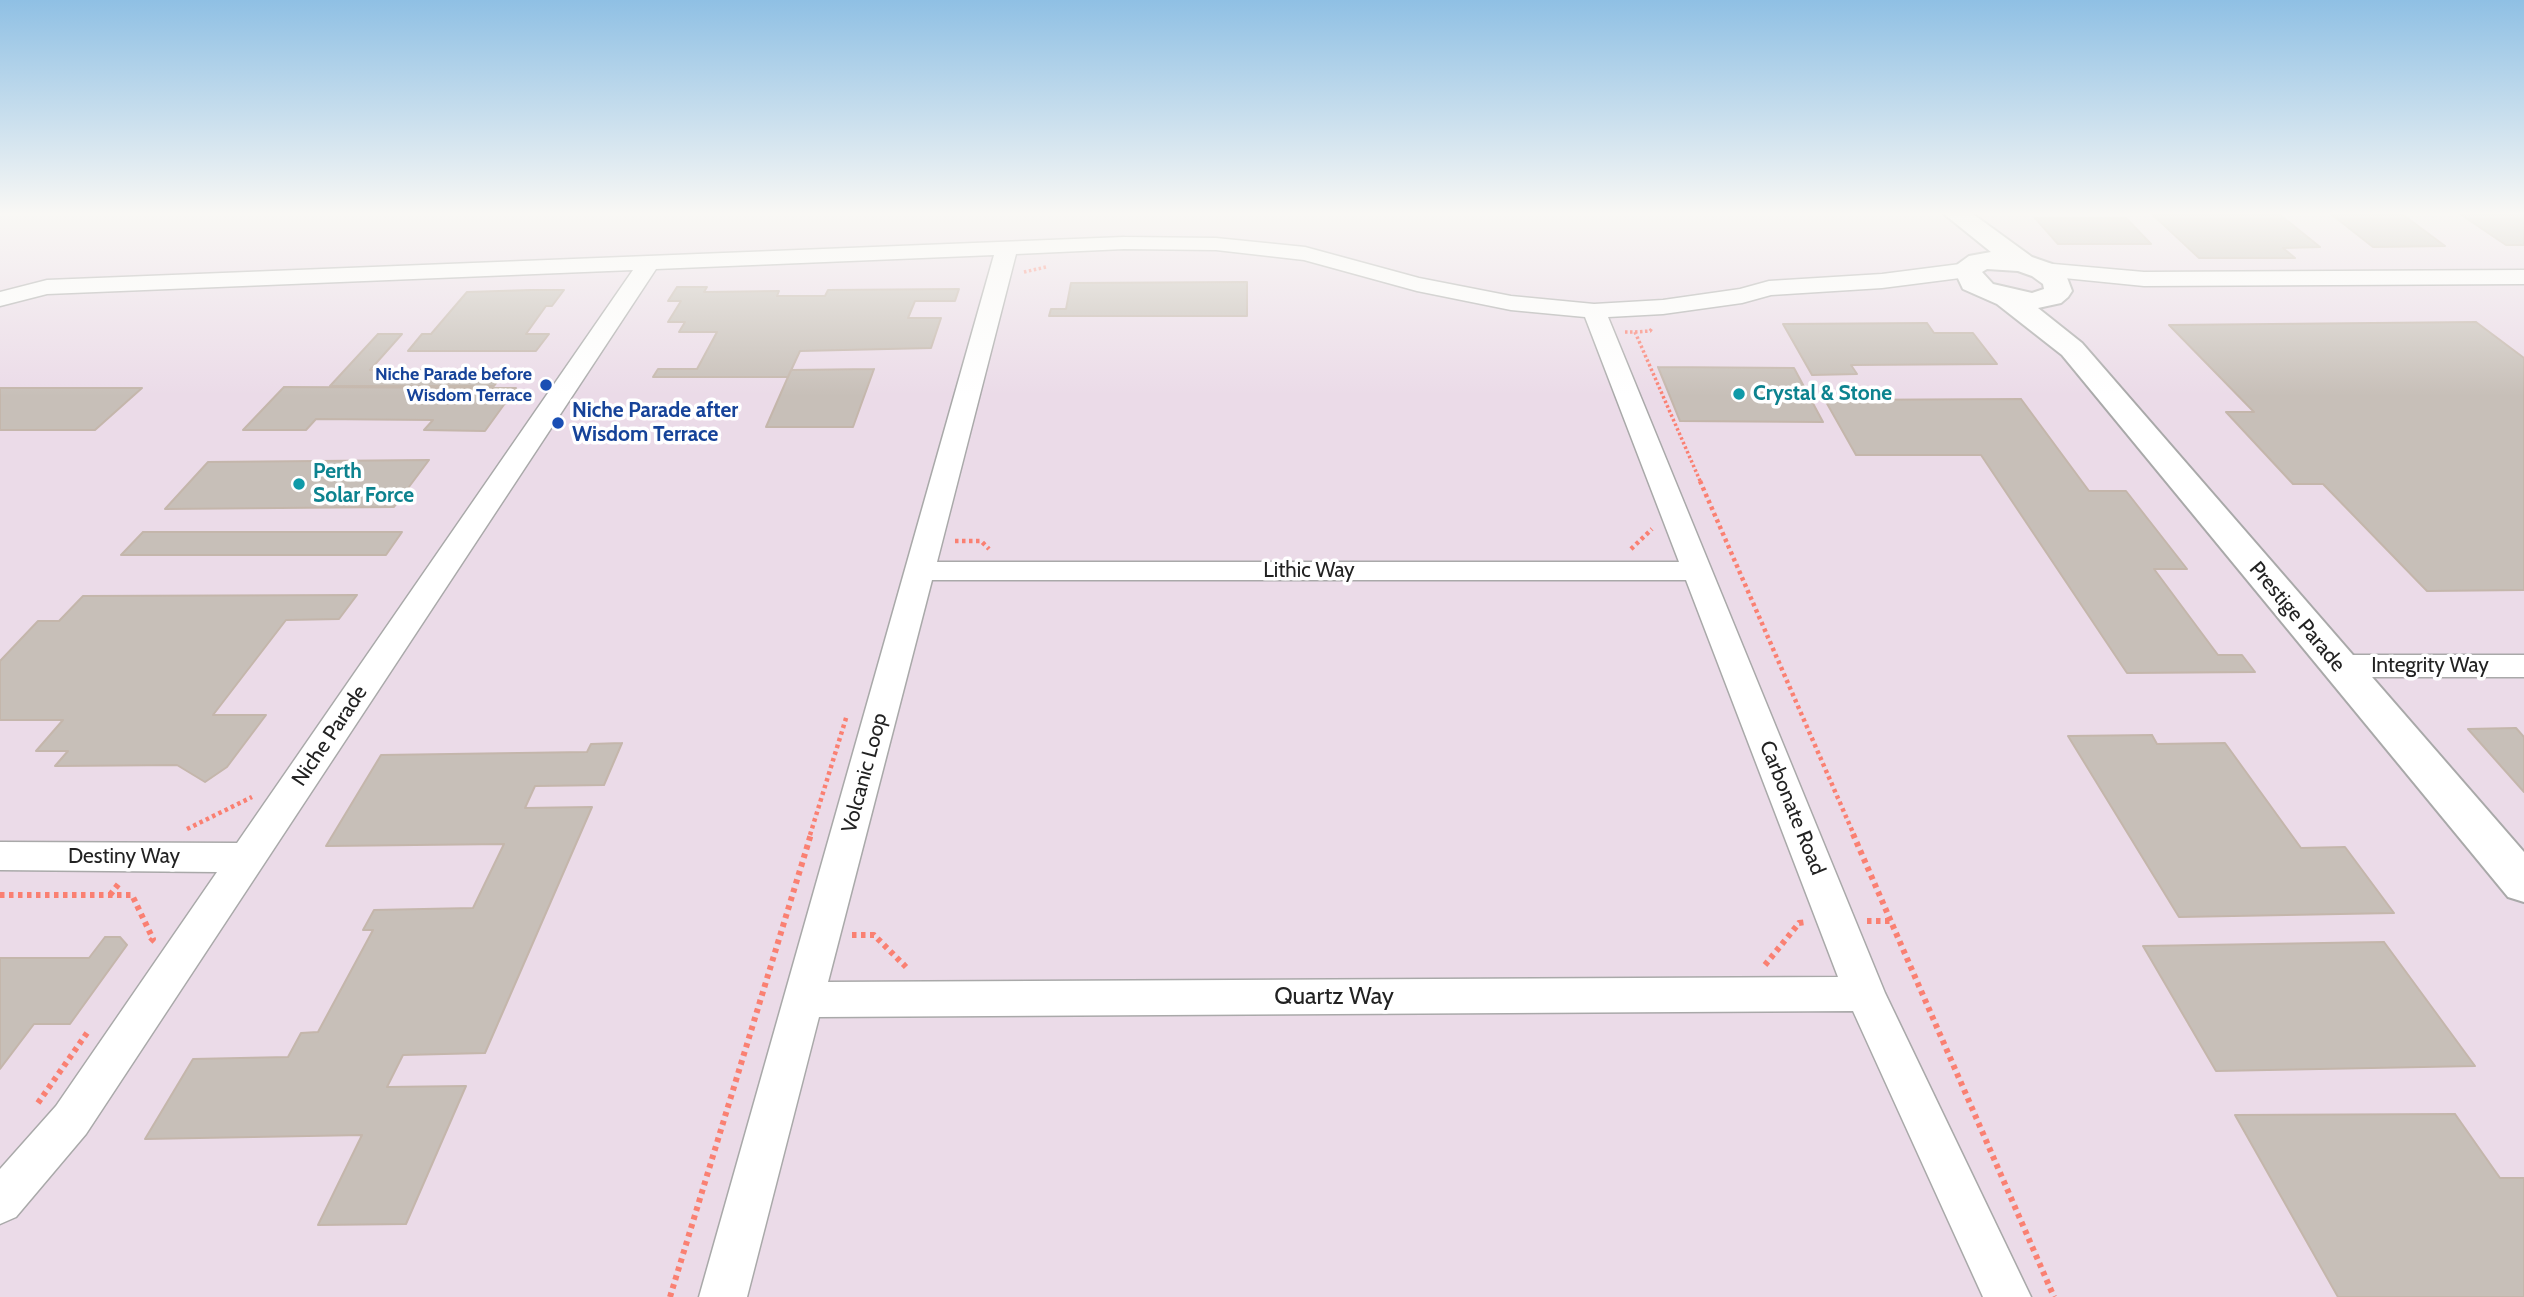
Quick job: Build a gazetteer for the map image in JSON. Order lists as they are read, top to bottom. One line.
{"streets":{"street":["Lithic Way","Prestige Parade","Integrity Way","Niche Parade","Volcanic Loop","Carbonate Road","Destiny Way","Quartz Way"]},"crossings":[["Lithic Way","Volcanic Loop"],["Lithic Way","Carbonate Road"],["Prestige Parade","Integrity Way"],["Niche Parade","Destiny Way"],["Volcanic Loop","Quartz Way"],["Carbonate Road","Quartz Way"]],"places":["Niche Parade before Wisdom Terrace","Crystal & Stone","Niche Parade after Wisdom Terrace","Perth Solar Force"]}
